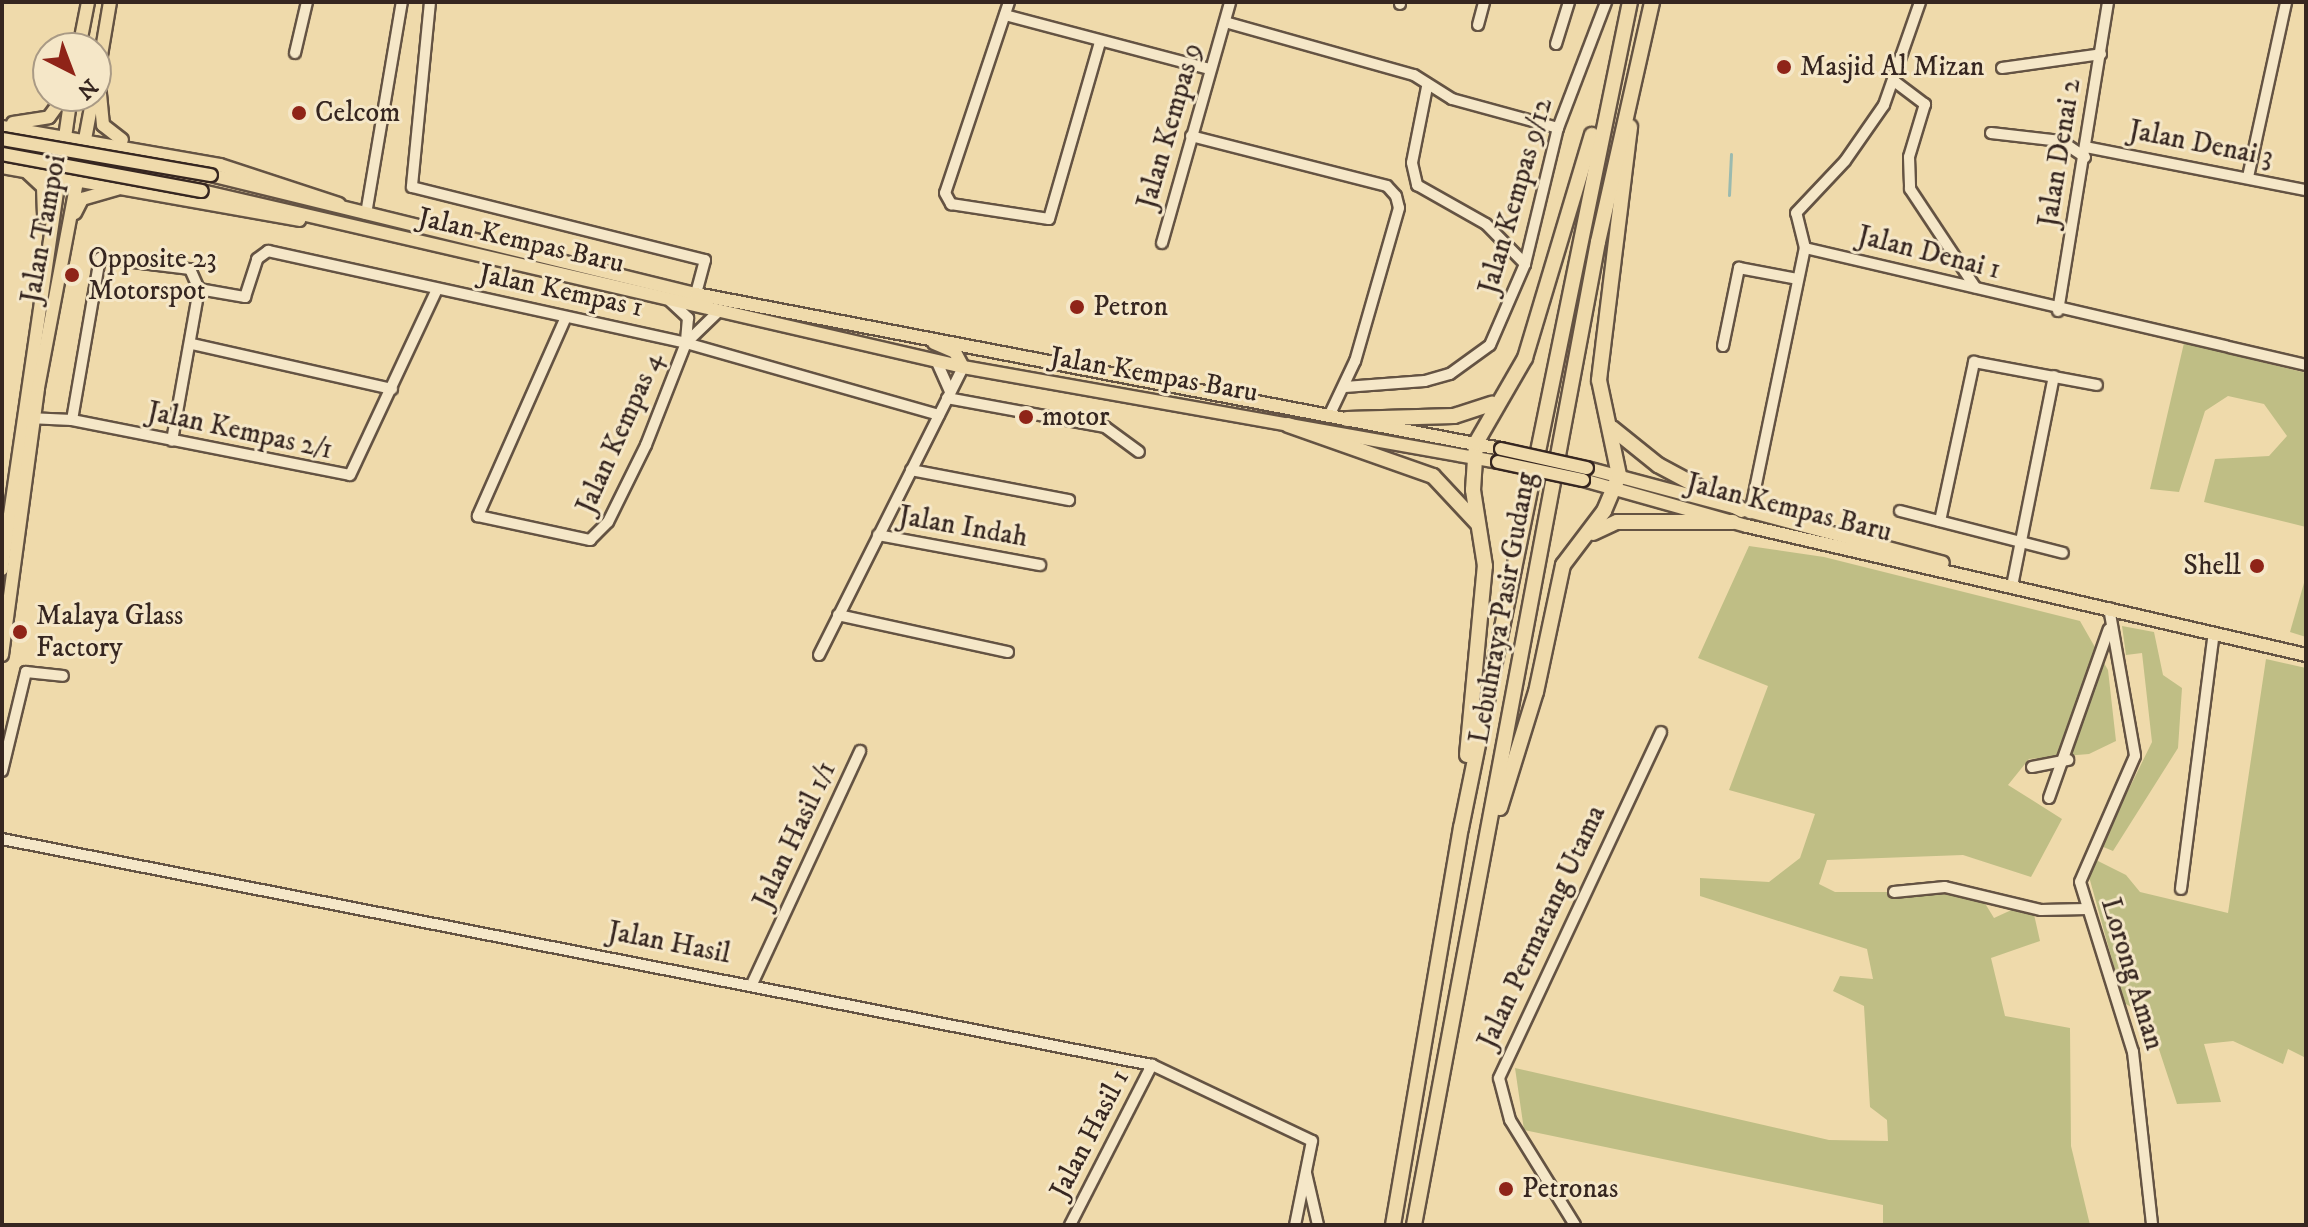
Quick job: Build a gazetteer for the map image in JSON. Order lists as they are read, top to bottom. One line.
{"streets":{"highway":["Lebuhraya Pasir Gudang"],"main road":["Jalan Tampoi","Jalan Kempas Baru"],"street":["Jalan Kempas 9","Jalan Denai 3","Jalan Denai 2","Jalan Kempas 9/12","Jalan Denai 1","Jalan Kempas 1","Jalan Kempas 2/1","Jalan Kempas 4","Jalan Indah","Jalan Hasil 1/1","Jalan Permatang Utama","Jalan Hasil","Lorong Aman","Jalan Hasil 1"]},"crossings":[["Jalan Denai 3","Jalan Denai 2"],["Jalan Denai 2","Jalan Denai 1"],["Jalan Tampoi","Jalan Kempas 2/1"],["Jalan Kempas Baru","Jalan Indah"],["Jalan Kempas Baru","Lorong Aman"],["Jalan Kempas 1","Jalan Kempas 2/1"],["Jalan Kempas 1","Jalan Kempas 4"],["Jalan Kempas 1","Jalan Indah"],["Jalan Hasil 1/1","Jalan Hasil"],["Jalan Hasil","Jalan Hasil 1"]],"places":["Masjid Al Mizan","Celcom","Opposite 23 Motorspot","Petron","motor","Shell","Malaya Glass Factory","Petronas"],"north":"bottom right"}
